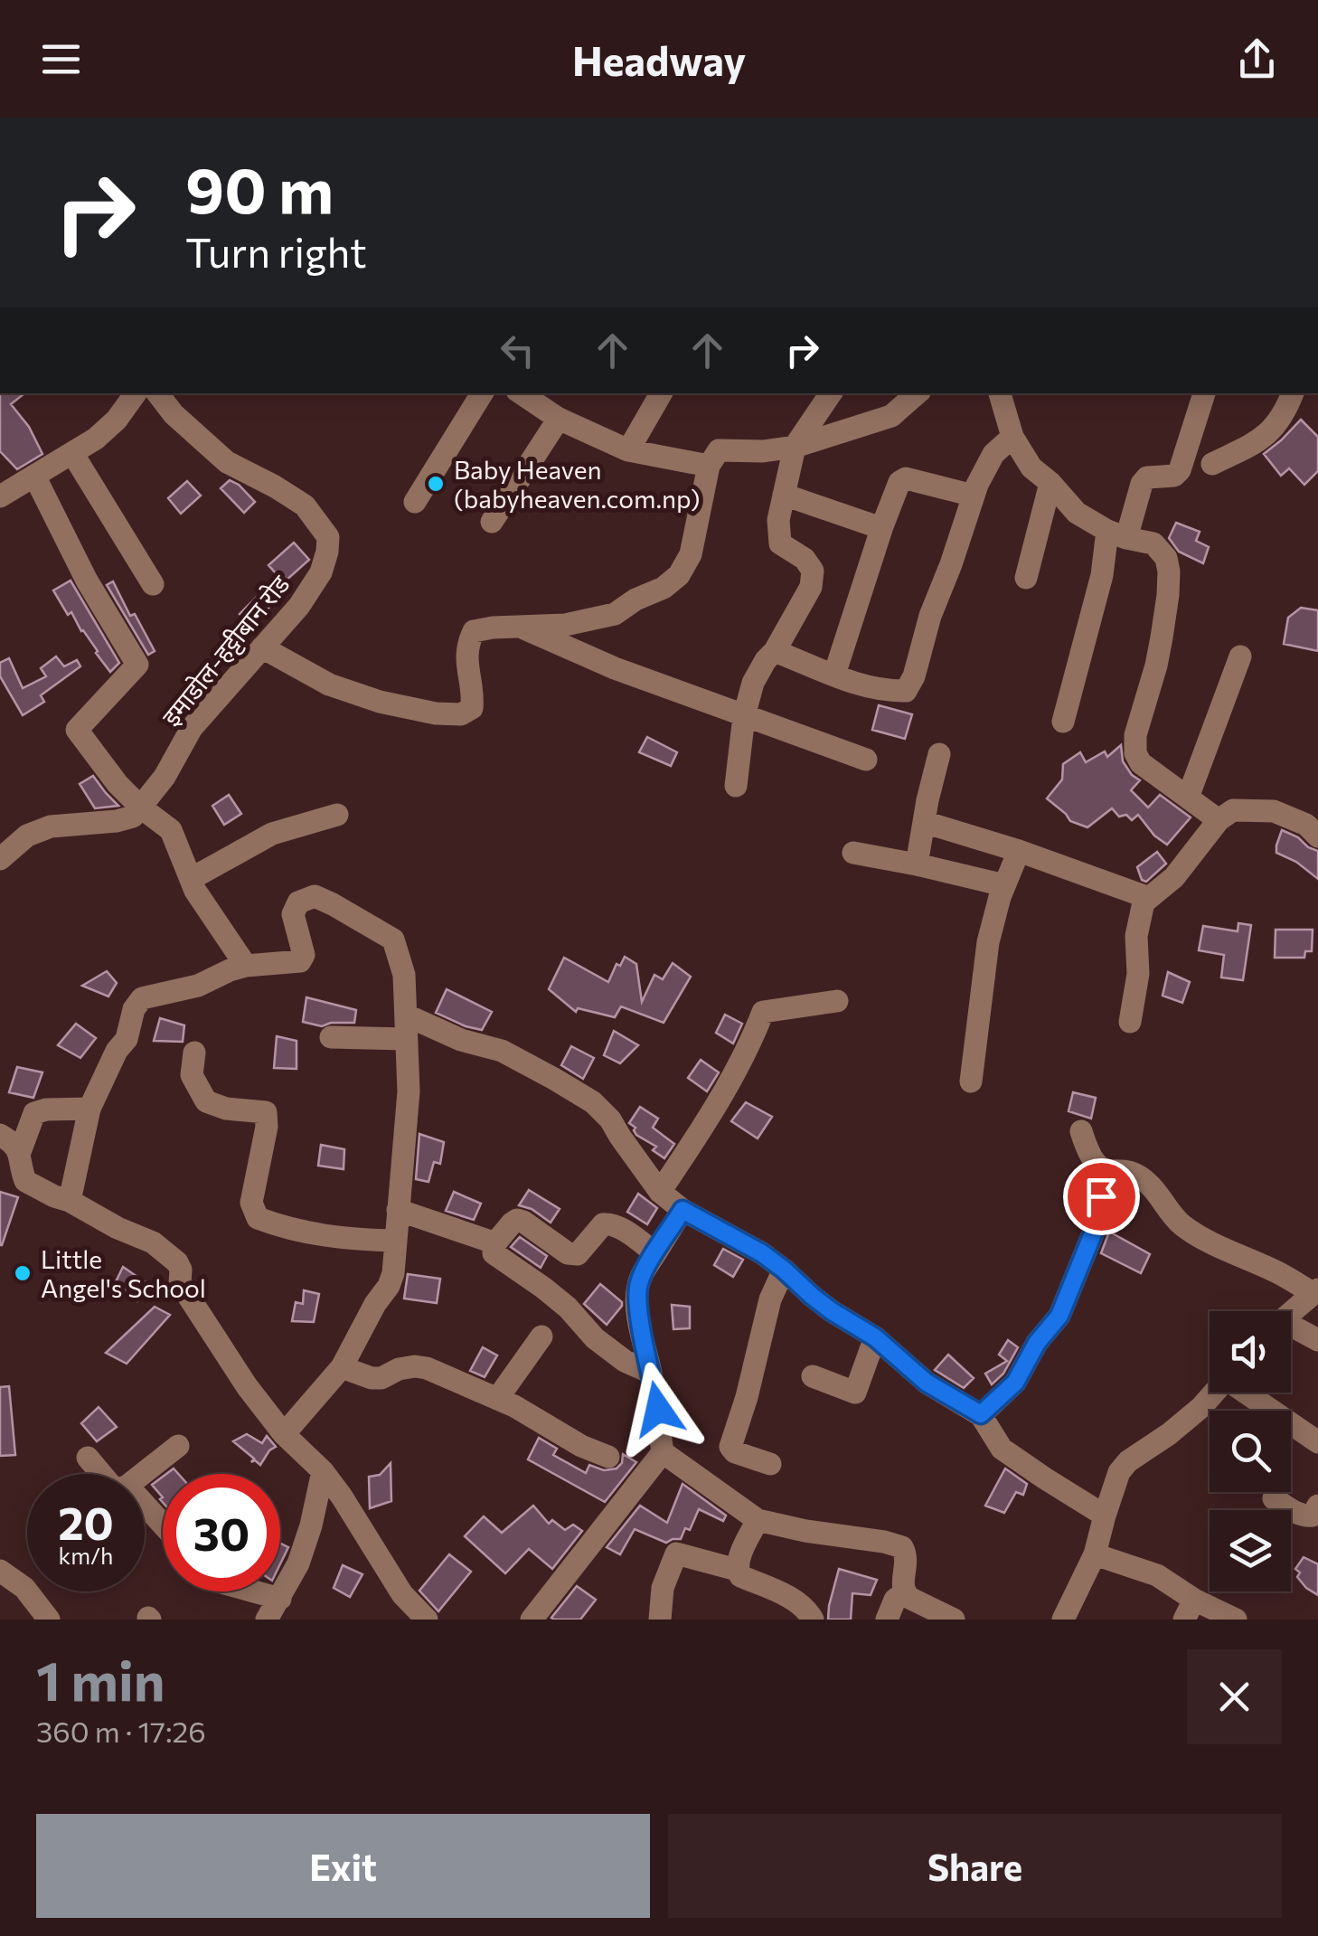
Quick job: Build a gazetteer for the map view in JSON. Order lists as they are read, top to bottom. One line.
{"streets":{"street":["इमाडोल-हट्टीबान रोड"]},"places":["Baby Heaven (babyheaven.com.np)","Little Angel's School"],"page":{"header":"Headway","turn":["90 m","Turn right"],"speed":"20 km/h","limit":"30","heading":["1 min","360 m · 17:26"],"buttons":["Exit","Share"]}}
